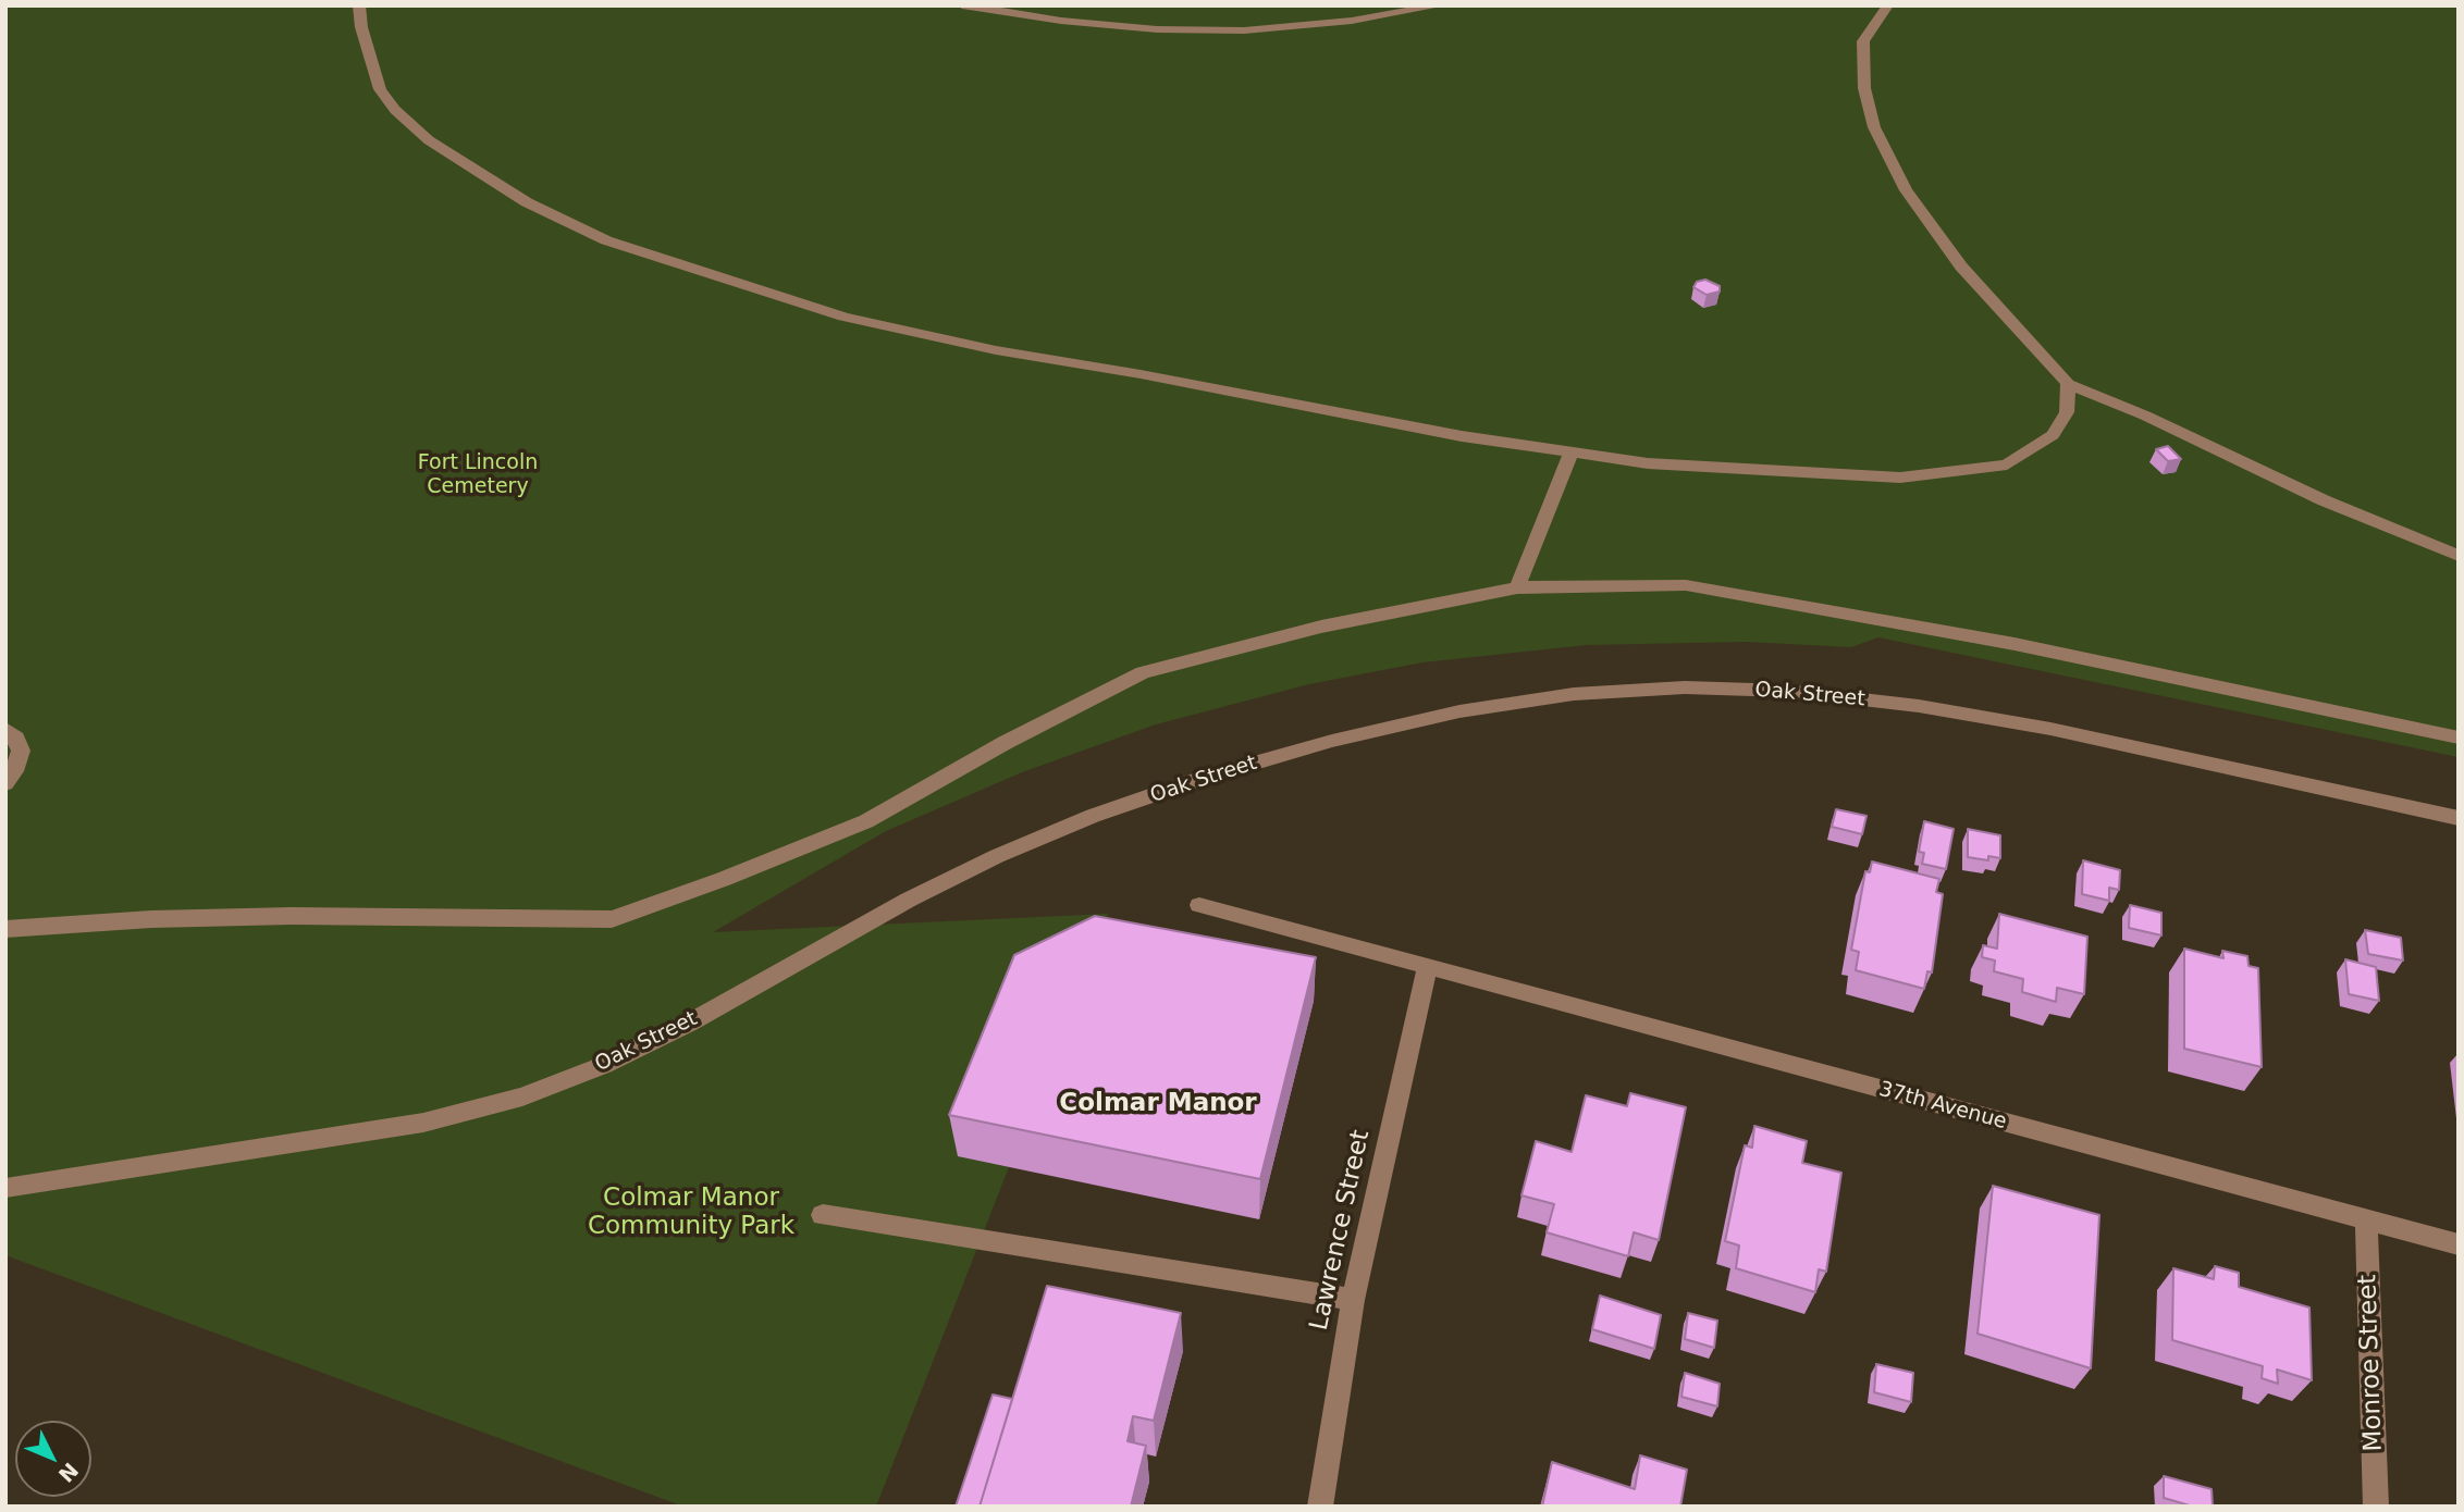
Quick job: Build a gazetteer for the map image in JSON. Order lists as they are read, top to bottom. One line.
{"streets":{"street":["Oak Street","37th Avenue","Lawrence Street","Monroe Street"]},"crossings":[["37th Avenue","Lawrence Street"],["37th Avenue","Monroe Street"]],"districts":["Colmar Manor"],"parks":["Fort Lincoln Cemetery","Colmar Manor Community Park"],"north":"bottom right"}
